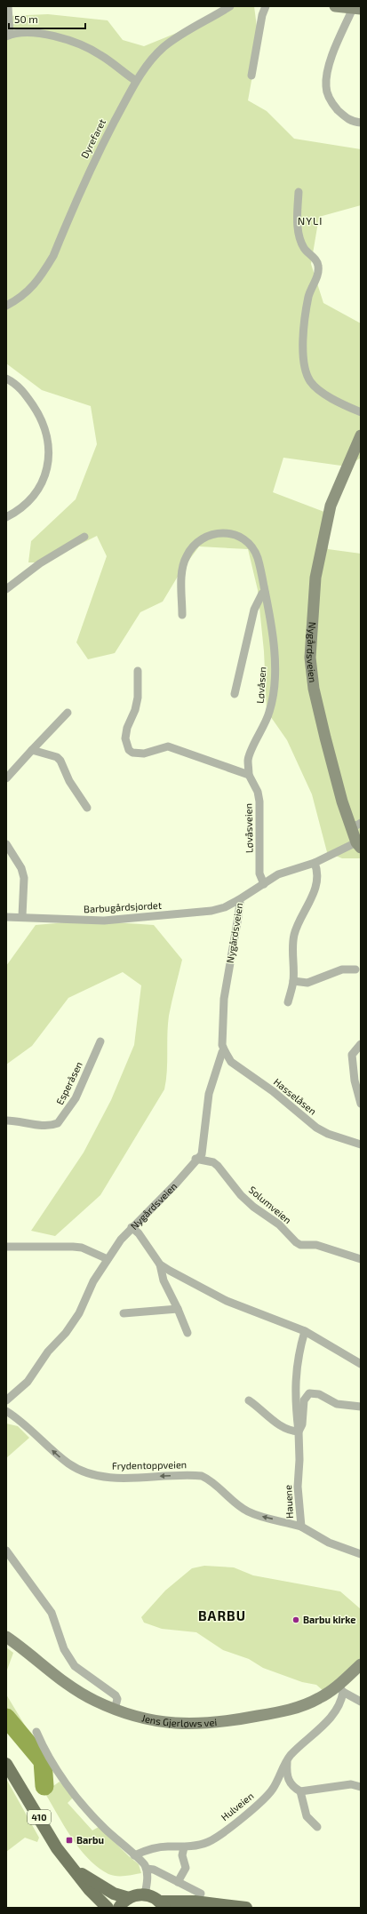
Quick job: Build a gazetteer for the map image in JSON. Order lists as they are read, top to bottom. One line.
{"streets":{"main road":["Nygårdsveien","Jens Gjerløws vei","410"],"street":["Dyrefaret","Løvåsen","Løvåsveien","Barbugårdsjordet","Esperåsen","Hasselåsen","Solumveien","Frydentoppveien","Hauene","Hulveien"]},"crossings":[["Nygårdsveien","Løvåsveien"],["Nygårdsveien","Barbugårdsjordet"],["Nygårdsveien","Hasselåsen"],["Nygårdsveien","Solumveien"],["Løvåsen","Løvåsveien"],["Frydentoppveien","Hauene"],["Jens Gjerløws vei","Hulveien"]],"one_way":["Frydentoppveien"],"districts":["NYLI","BARBU"],"places":{"other":["Barbu kirke"],"transit":["Barbu"]},"scale_bar":"50 m"}
